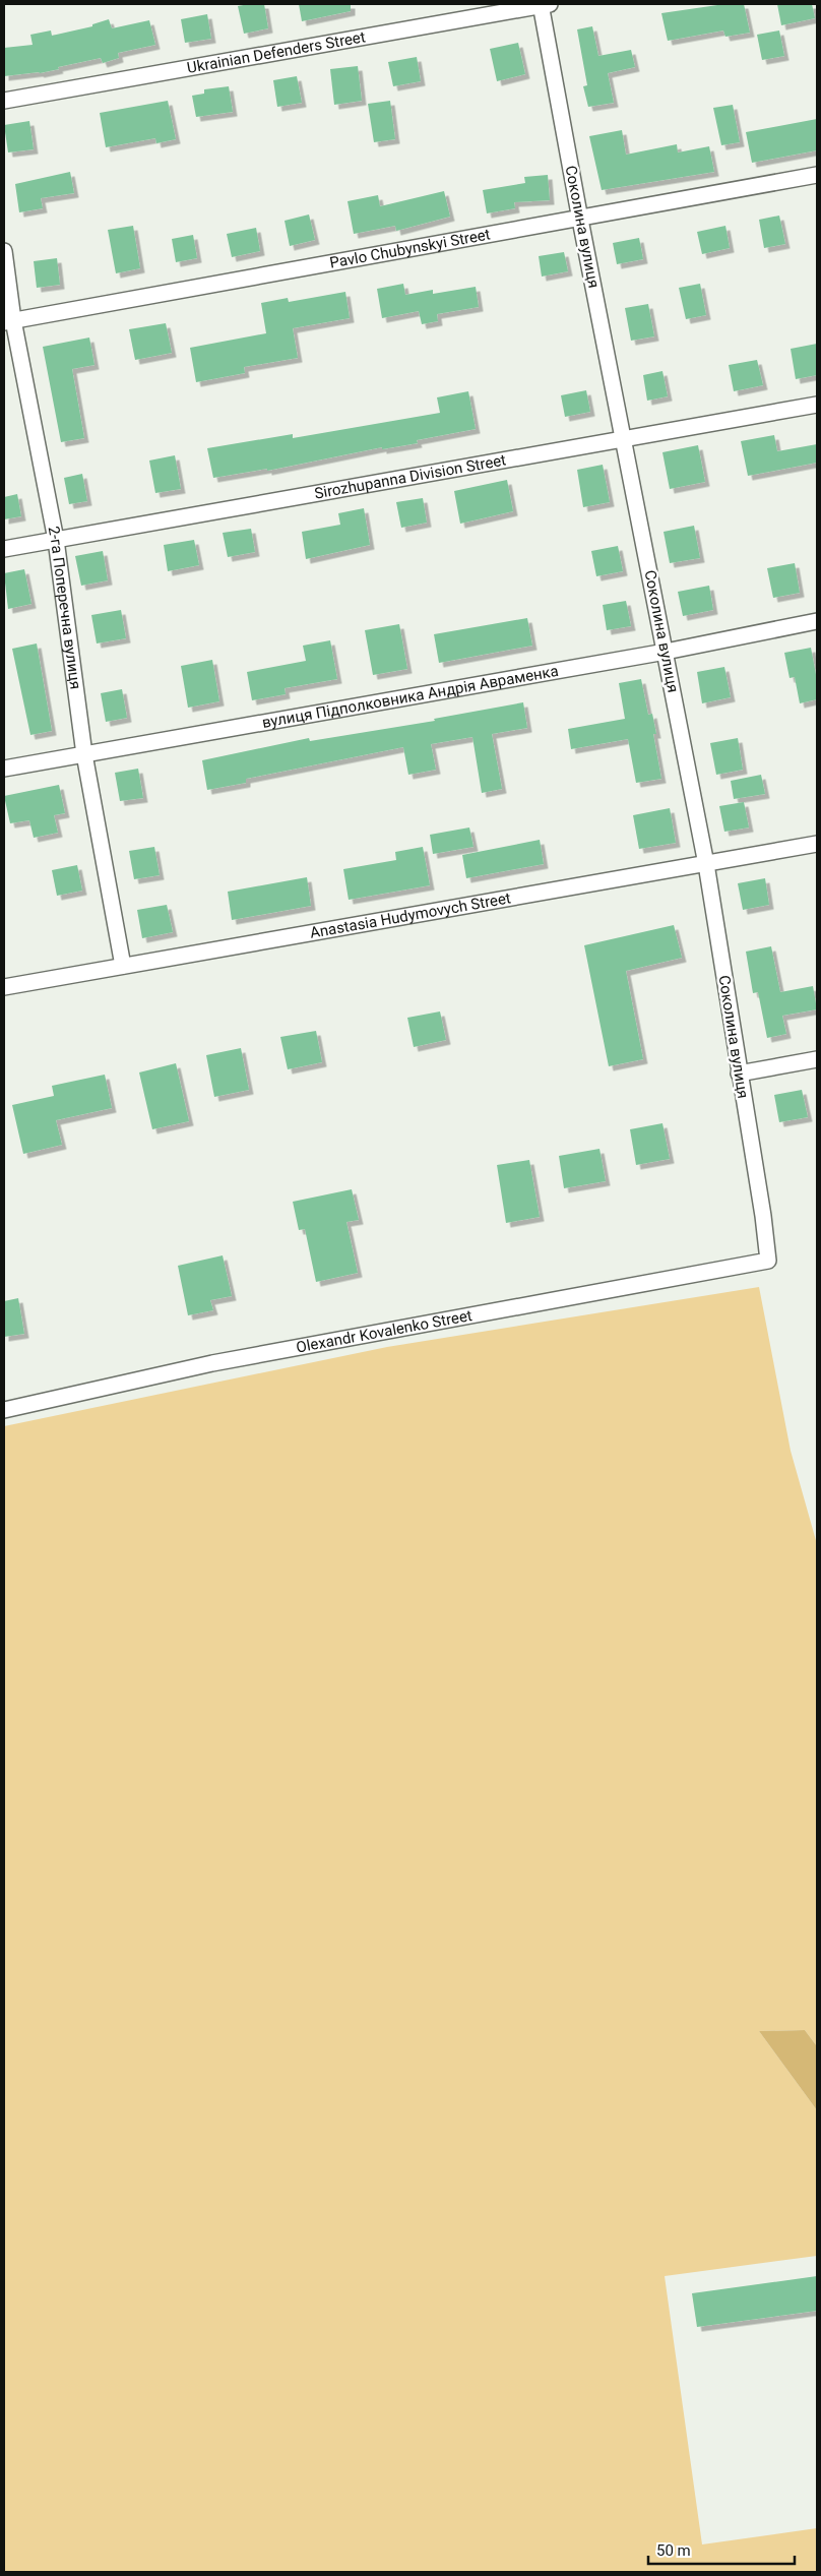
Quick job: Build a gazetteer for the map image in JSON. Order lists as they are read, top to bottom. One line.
{"streets":{"street":["Ukrainian Defenders Street","Соколина вулиця","Pavlo Chubynskyi Street","Sirozhupanna Division Street","2-га Поперечна вулиця","вулиця Підполковника Андрія Авраменка","Anastasia Hudymovych Street","Olexandr Kovalenko Street"]},"crossings":[["Ukrainian Defenders Street","Соколина вулиця"],["Соколина вулиця","Pavlo Chubynskyi Street"],["Соколина вулиця","Sirozhupanna Division Street"],["Соколина вулиця","вулиця Підполковника Андрія Авраменка"],["Соколина вулиця","Anastasia Hudymovych Street"],["Соколина вулиця","Olexandr Kovalenko Street"],["Pavlo Chubynskyi Street","2-га Поперечна вулиця"],["Sirozhupanna Division Street","2-га Поперечна вулиця"],["2-га Поперечна вулиця","вулиця Підполковника Андрія Авраменка"],["2-га Поперечна вулиця","Anastasia Hudymovych Street"]],"scale_bar":"50 m"}
